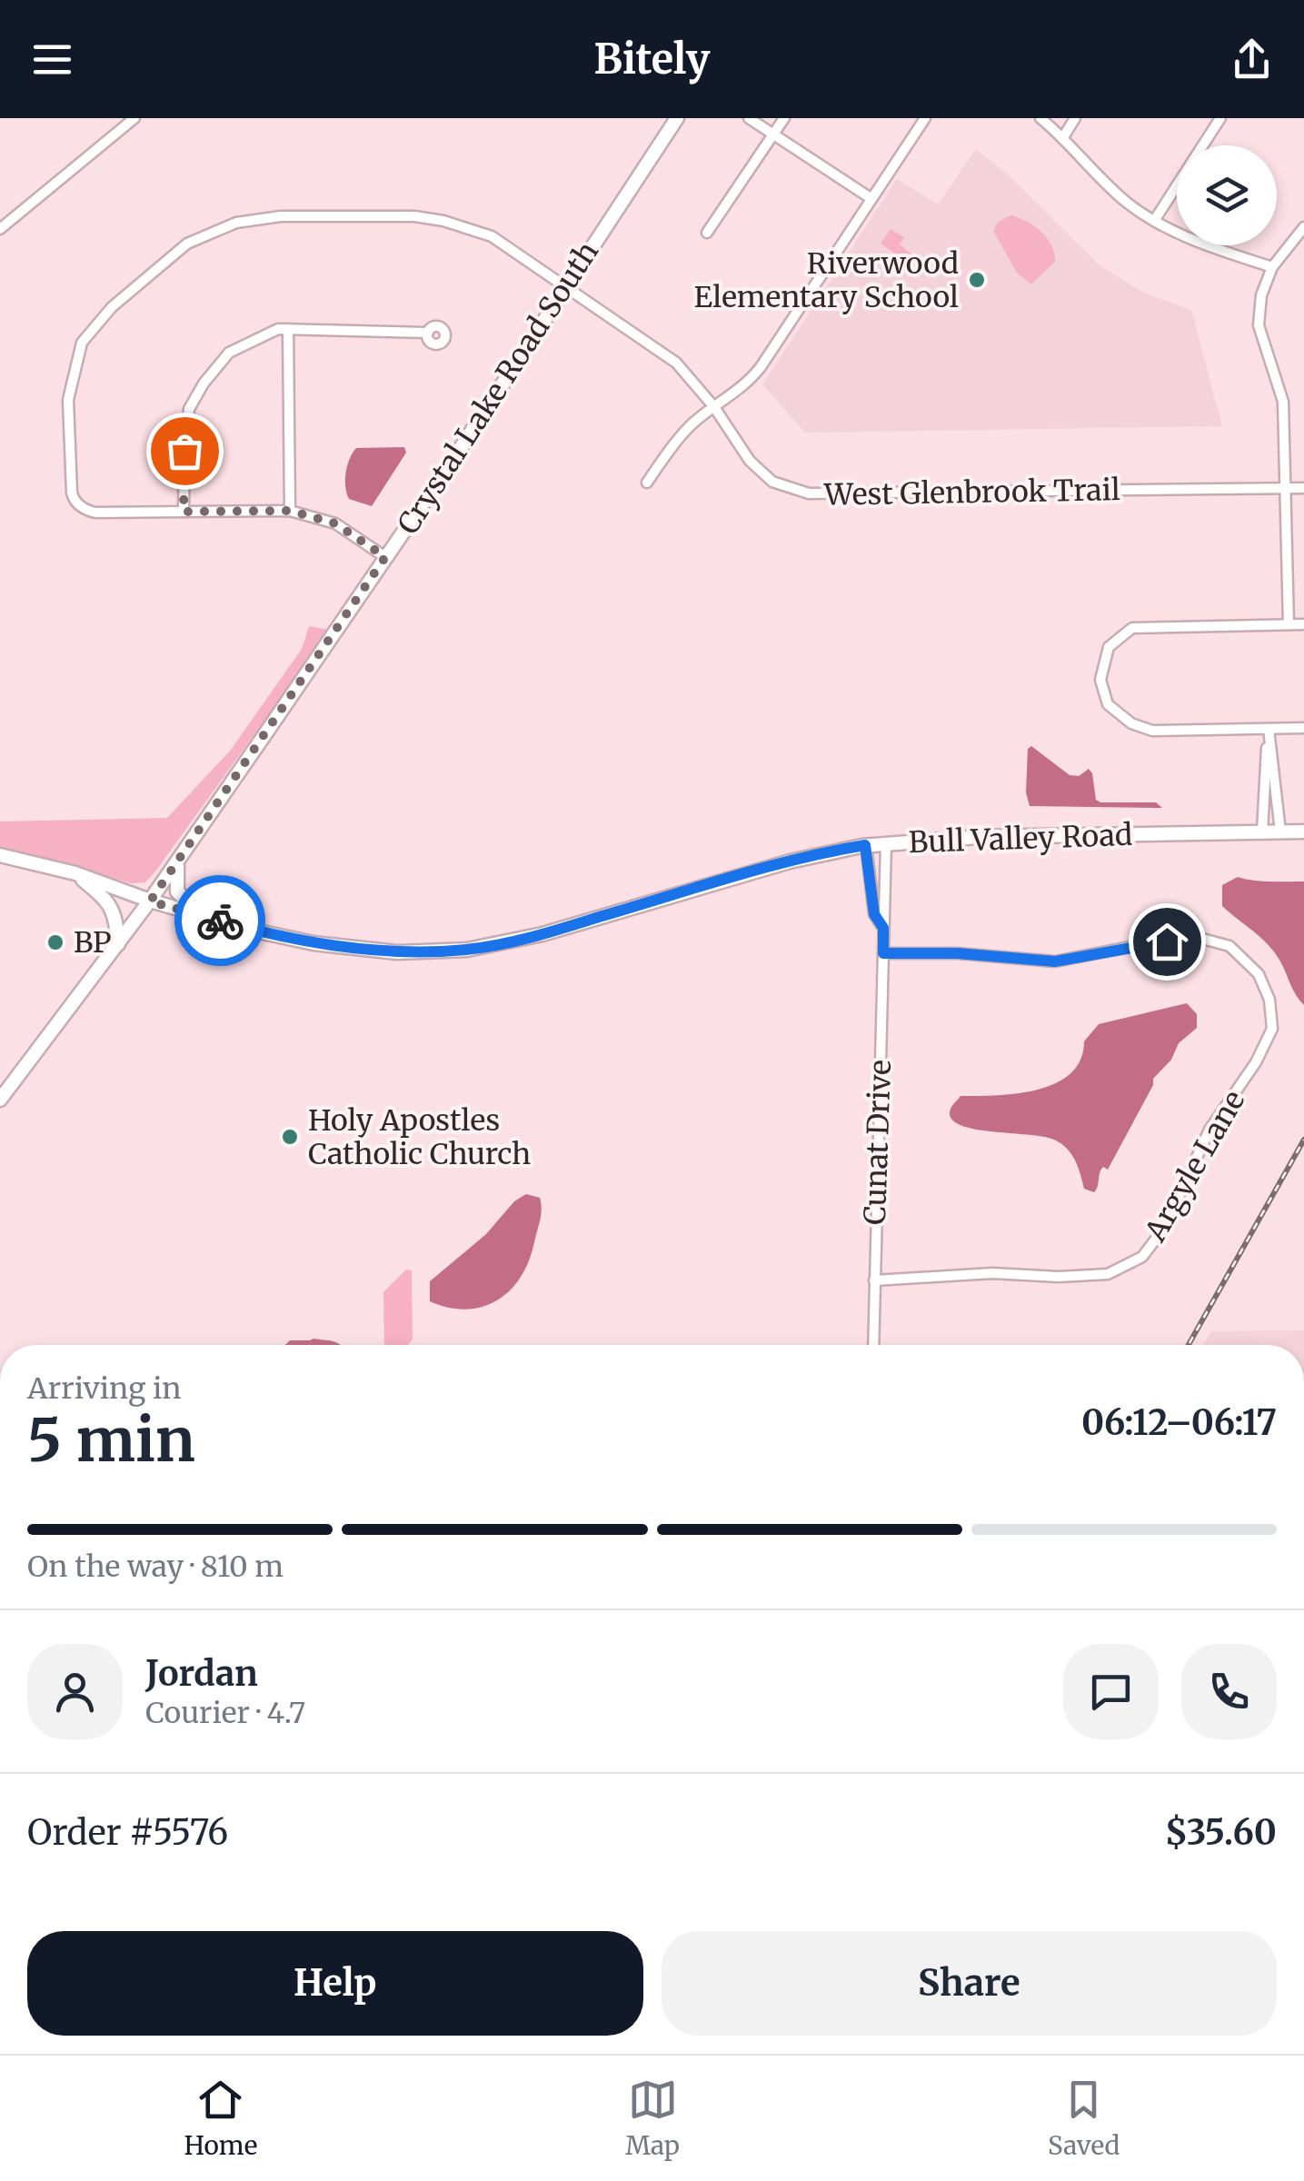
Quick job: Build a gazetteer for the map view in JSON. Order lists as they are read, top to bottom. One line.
{"streets":{"street":["Crystal Lake Road South","West Glenbrook Trail","Bull Valley Road","Cunat Drive","Argyle Lane"]},"crossings":[["Crystal Lake Road South","West Glenbrook Trail"],["Crystal Lake Road South","Bull Valley Road"],["Bull Valley Road","Cunat Drive"],["Cunat Drive","Argyle Lane"]],"places":["Riverwood Elementary School","BP","Holy Apostles Catholic Church"],"page":{"header":"Bitely","heading":["5 min","Arriving in","06:12–06:17"],"panel":["Jordan","Courier · 4.7","Order #5576","$35.60"],"bar":"On the way · 810 m","buttons":["Help","Share"],"tabs":["Home","Map","Saved"]}}
